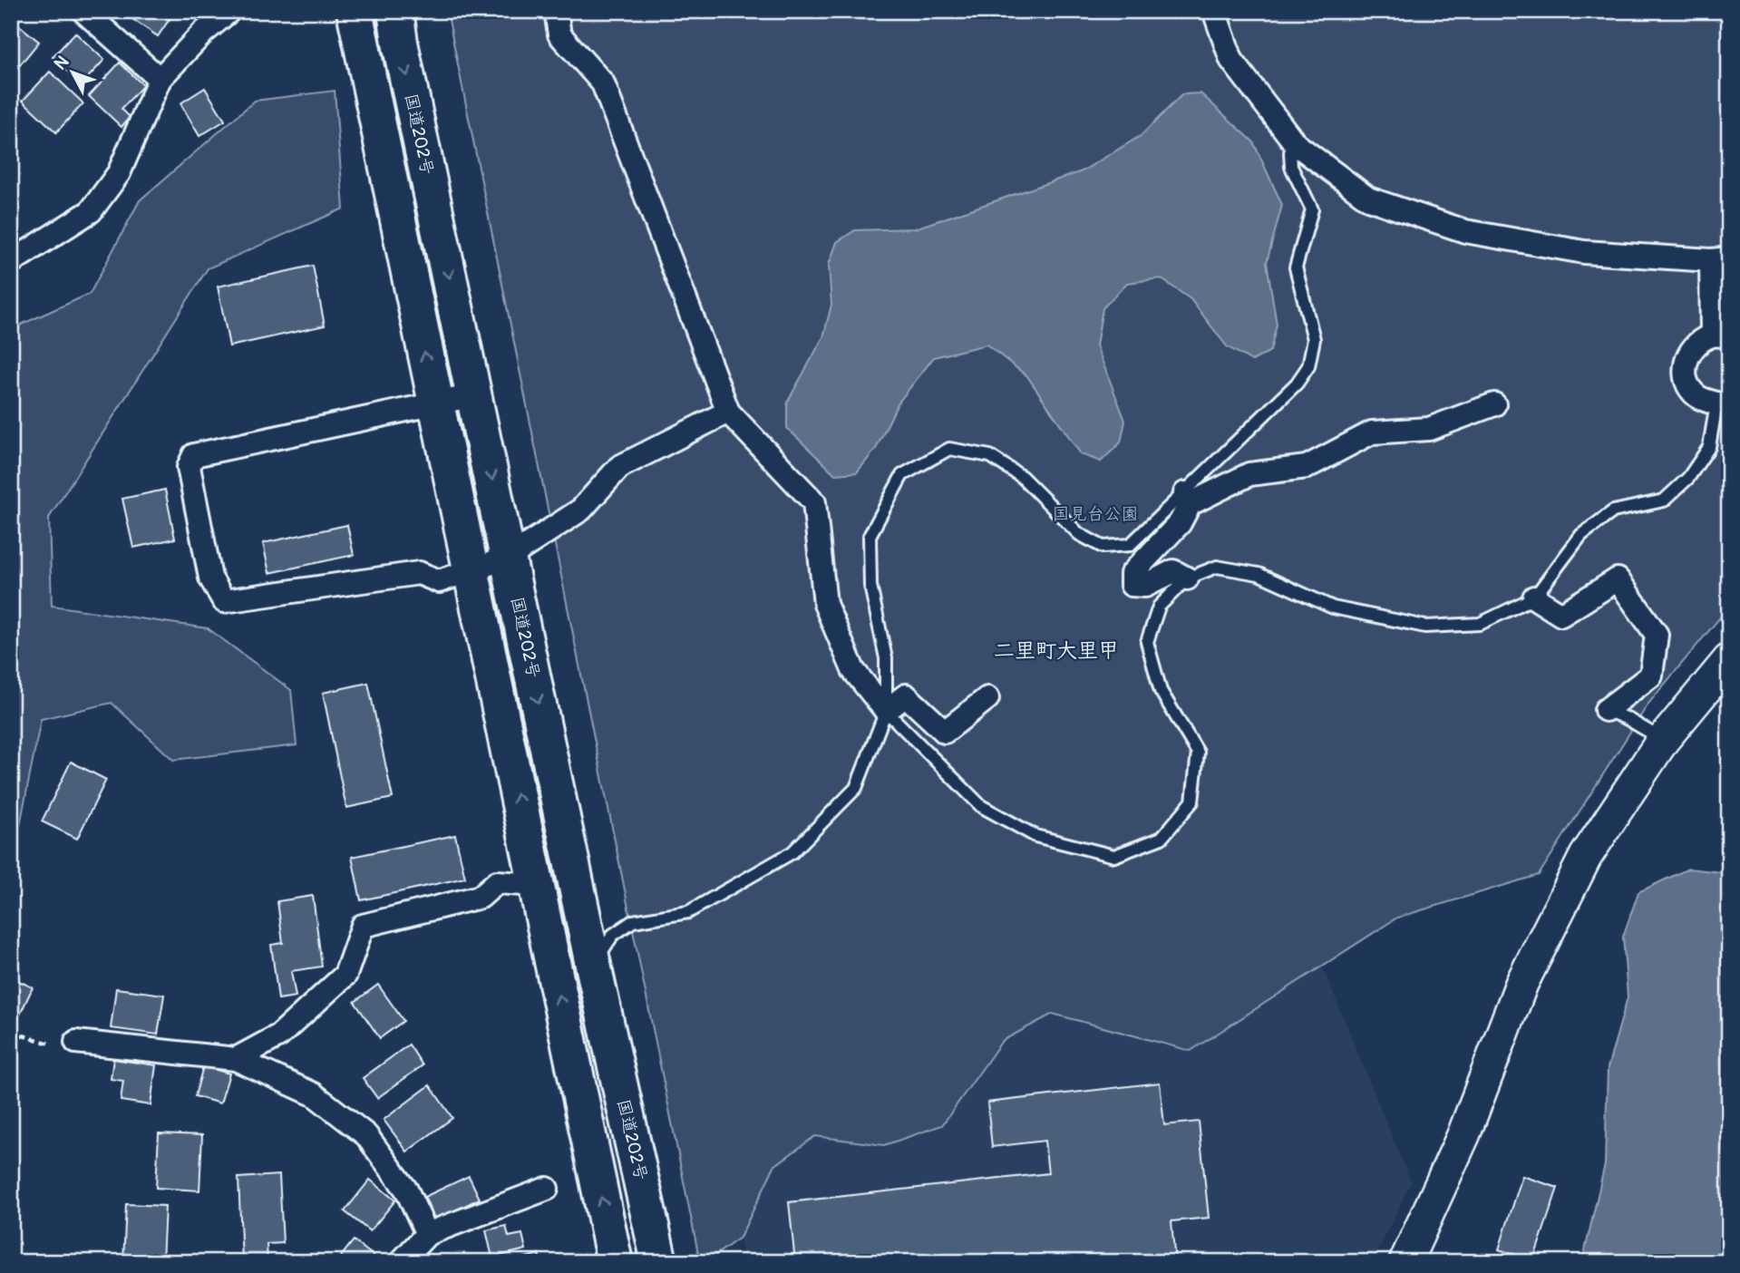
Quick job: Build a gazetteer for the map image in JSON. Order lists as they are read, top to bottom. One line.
{"streets":{"highway":["国道202号"]},"districts":["二里町大里甲"],"parks":["国見台公園"],"north":"top left"}
